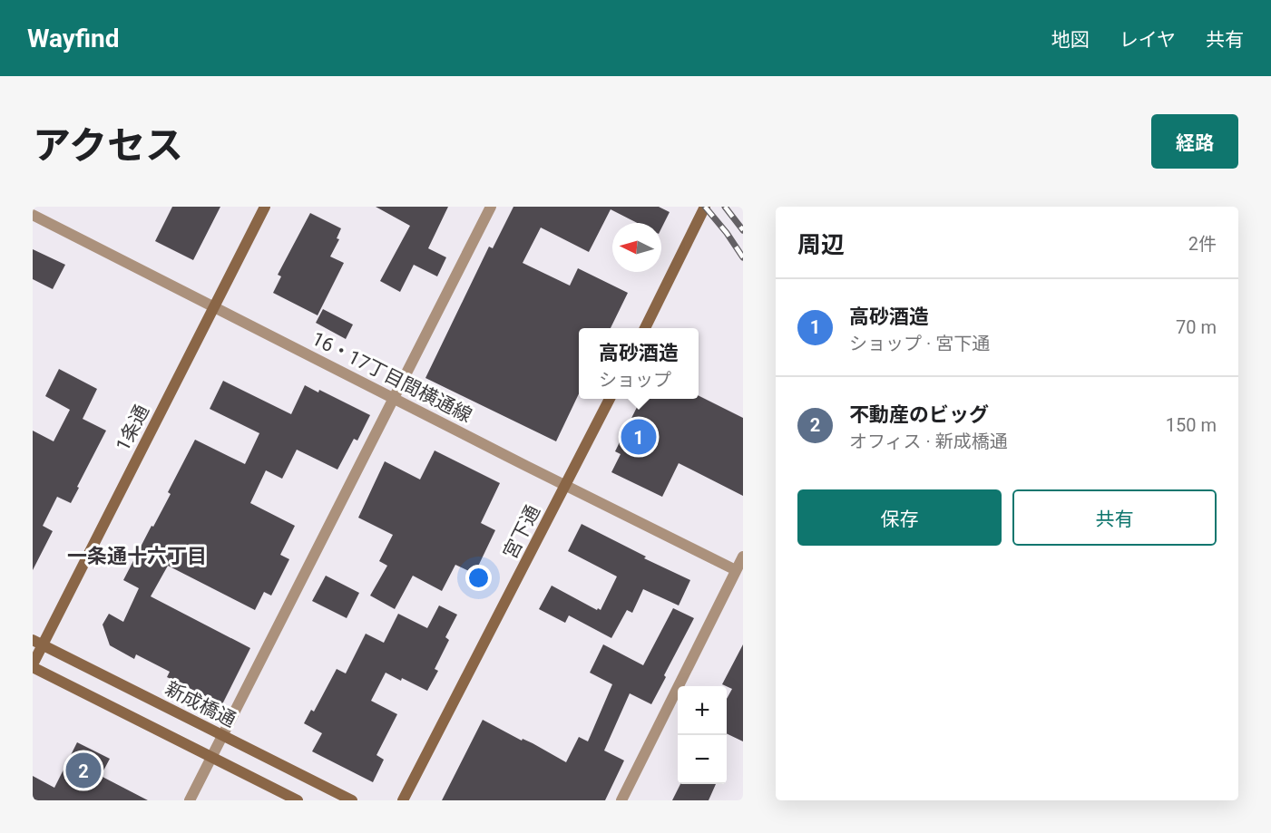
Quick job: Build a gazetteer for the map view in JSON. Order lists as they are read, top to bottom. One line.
{"streets":{"street":["16・17丁目間横通線","1条通","宮下通","新成橋通"]},"crossings":[["16・17丁目間横通線","1条通"],["16・17丁目間横通線","宮下通"],["1条通","新成橋通"]],"districts":["一条通十六丁目"],"north":"left","page":{"header":"Wayfind","nav":["地図","レイヤ","共有"],"title":"アクセス","buttons":["経路",["保存","共有"]],"heading":["周辺","2件"],"list":[{"mark":"1","name":"高砂酒造","note":"ショップ · 宮下通","value":"70 m"},{"mark":"2","name":"不動産のビッグ","note":"オフィス · 新成橋通","value":"150 m"}],"popup":["高砂酒造","ショップ"],"pins":["1","2"],"map_buttons":["+","−"]}}
